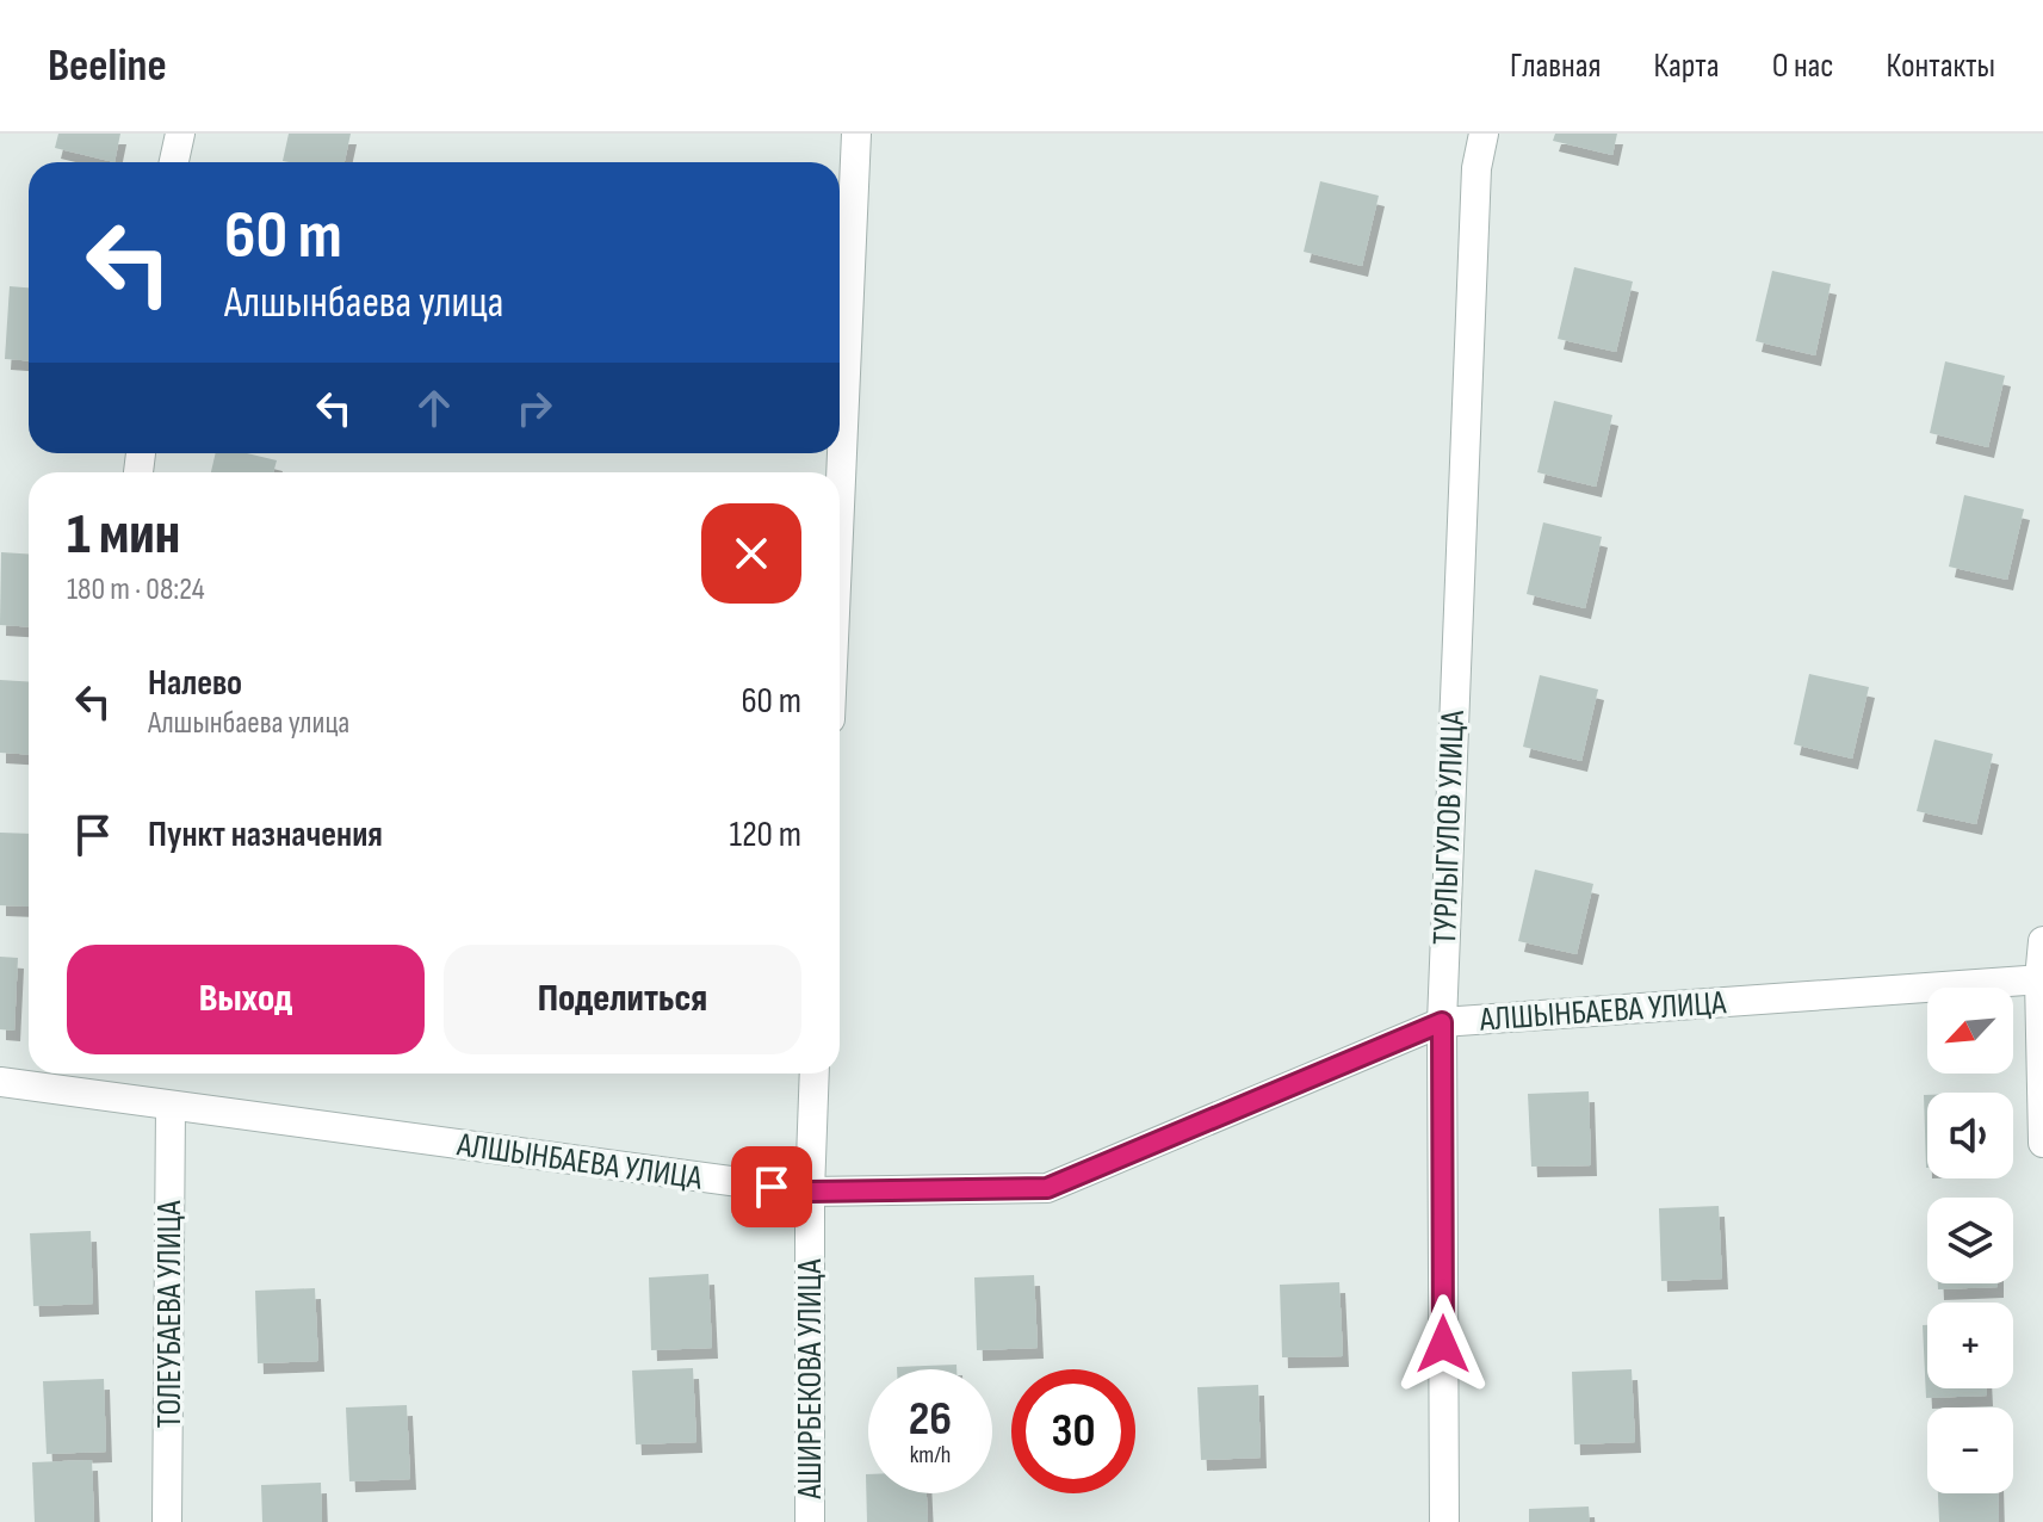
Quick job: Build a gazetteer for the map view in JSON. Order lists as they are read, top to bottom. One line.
{"streets":{"street":["ТУРЛЫГУЛОВ УЛИЦА","АЛШЫНБАЕВА УЛИЦА","ТОЛЕУБАЕВА УЛИЦА","АШИРБЕКОВА УЛИЦА"]},"crossings":[["ТУРЛЫГУЛОВ УЛИЦА","АЛШЫНБАЕВА УЛИЦА"],["АЛШЫНБАЕВА УЛИЦА","ТОЛЕУБАЕВА УЛИЦА"],["АЛШЫНБАЕВА УЛИЦА","АШИРБЕКОВА УЛИЦА"]],"north":"bottom left","page":{"header":"Beeline","nav":["Главная","Карта","О нас","Контакты"],"turn":["60 m","Алшынбаева улица"],"heading":["1 мин","180 m · 08:24"],"list":[{"name":"Налево","note":"Алшынбаева улица","value":"60 m"},{"name":"Пункт назначения","value":"120 m"}],"buttons":["Выход","Поделиться"],"map_buttons":["+","−"],"speed":"26 km/h","limit":"30"}}
